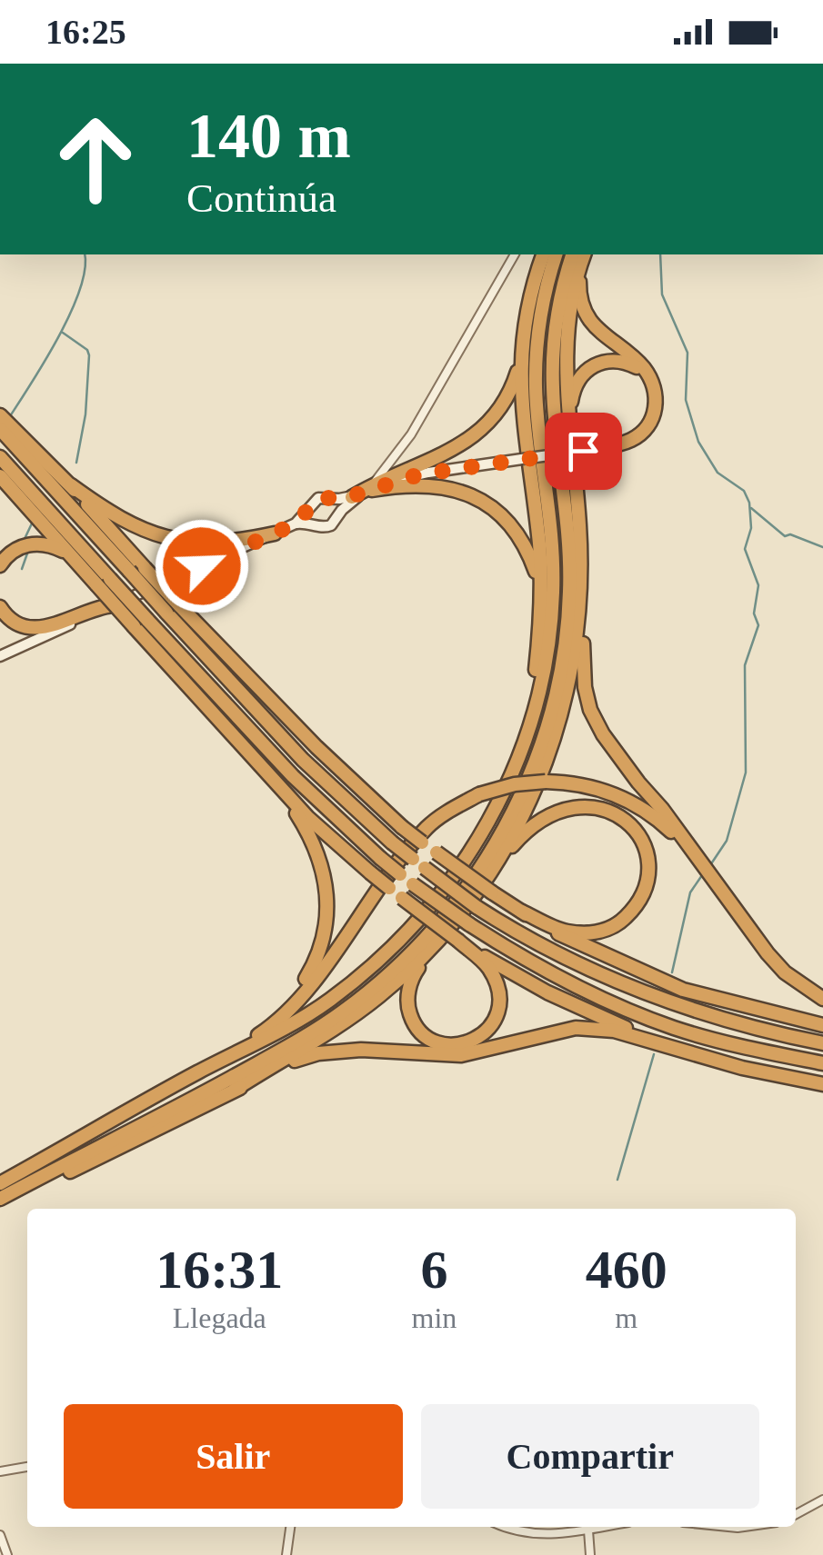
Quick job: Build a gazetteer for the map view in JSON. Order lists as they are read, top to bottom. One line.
{"page":{"status":"16:25","turn":["140 m","Continúa"],"eta":["16:31","Llegada","6","min","460","m"],"buttons":["Salir","Compartir"]}}
